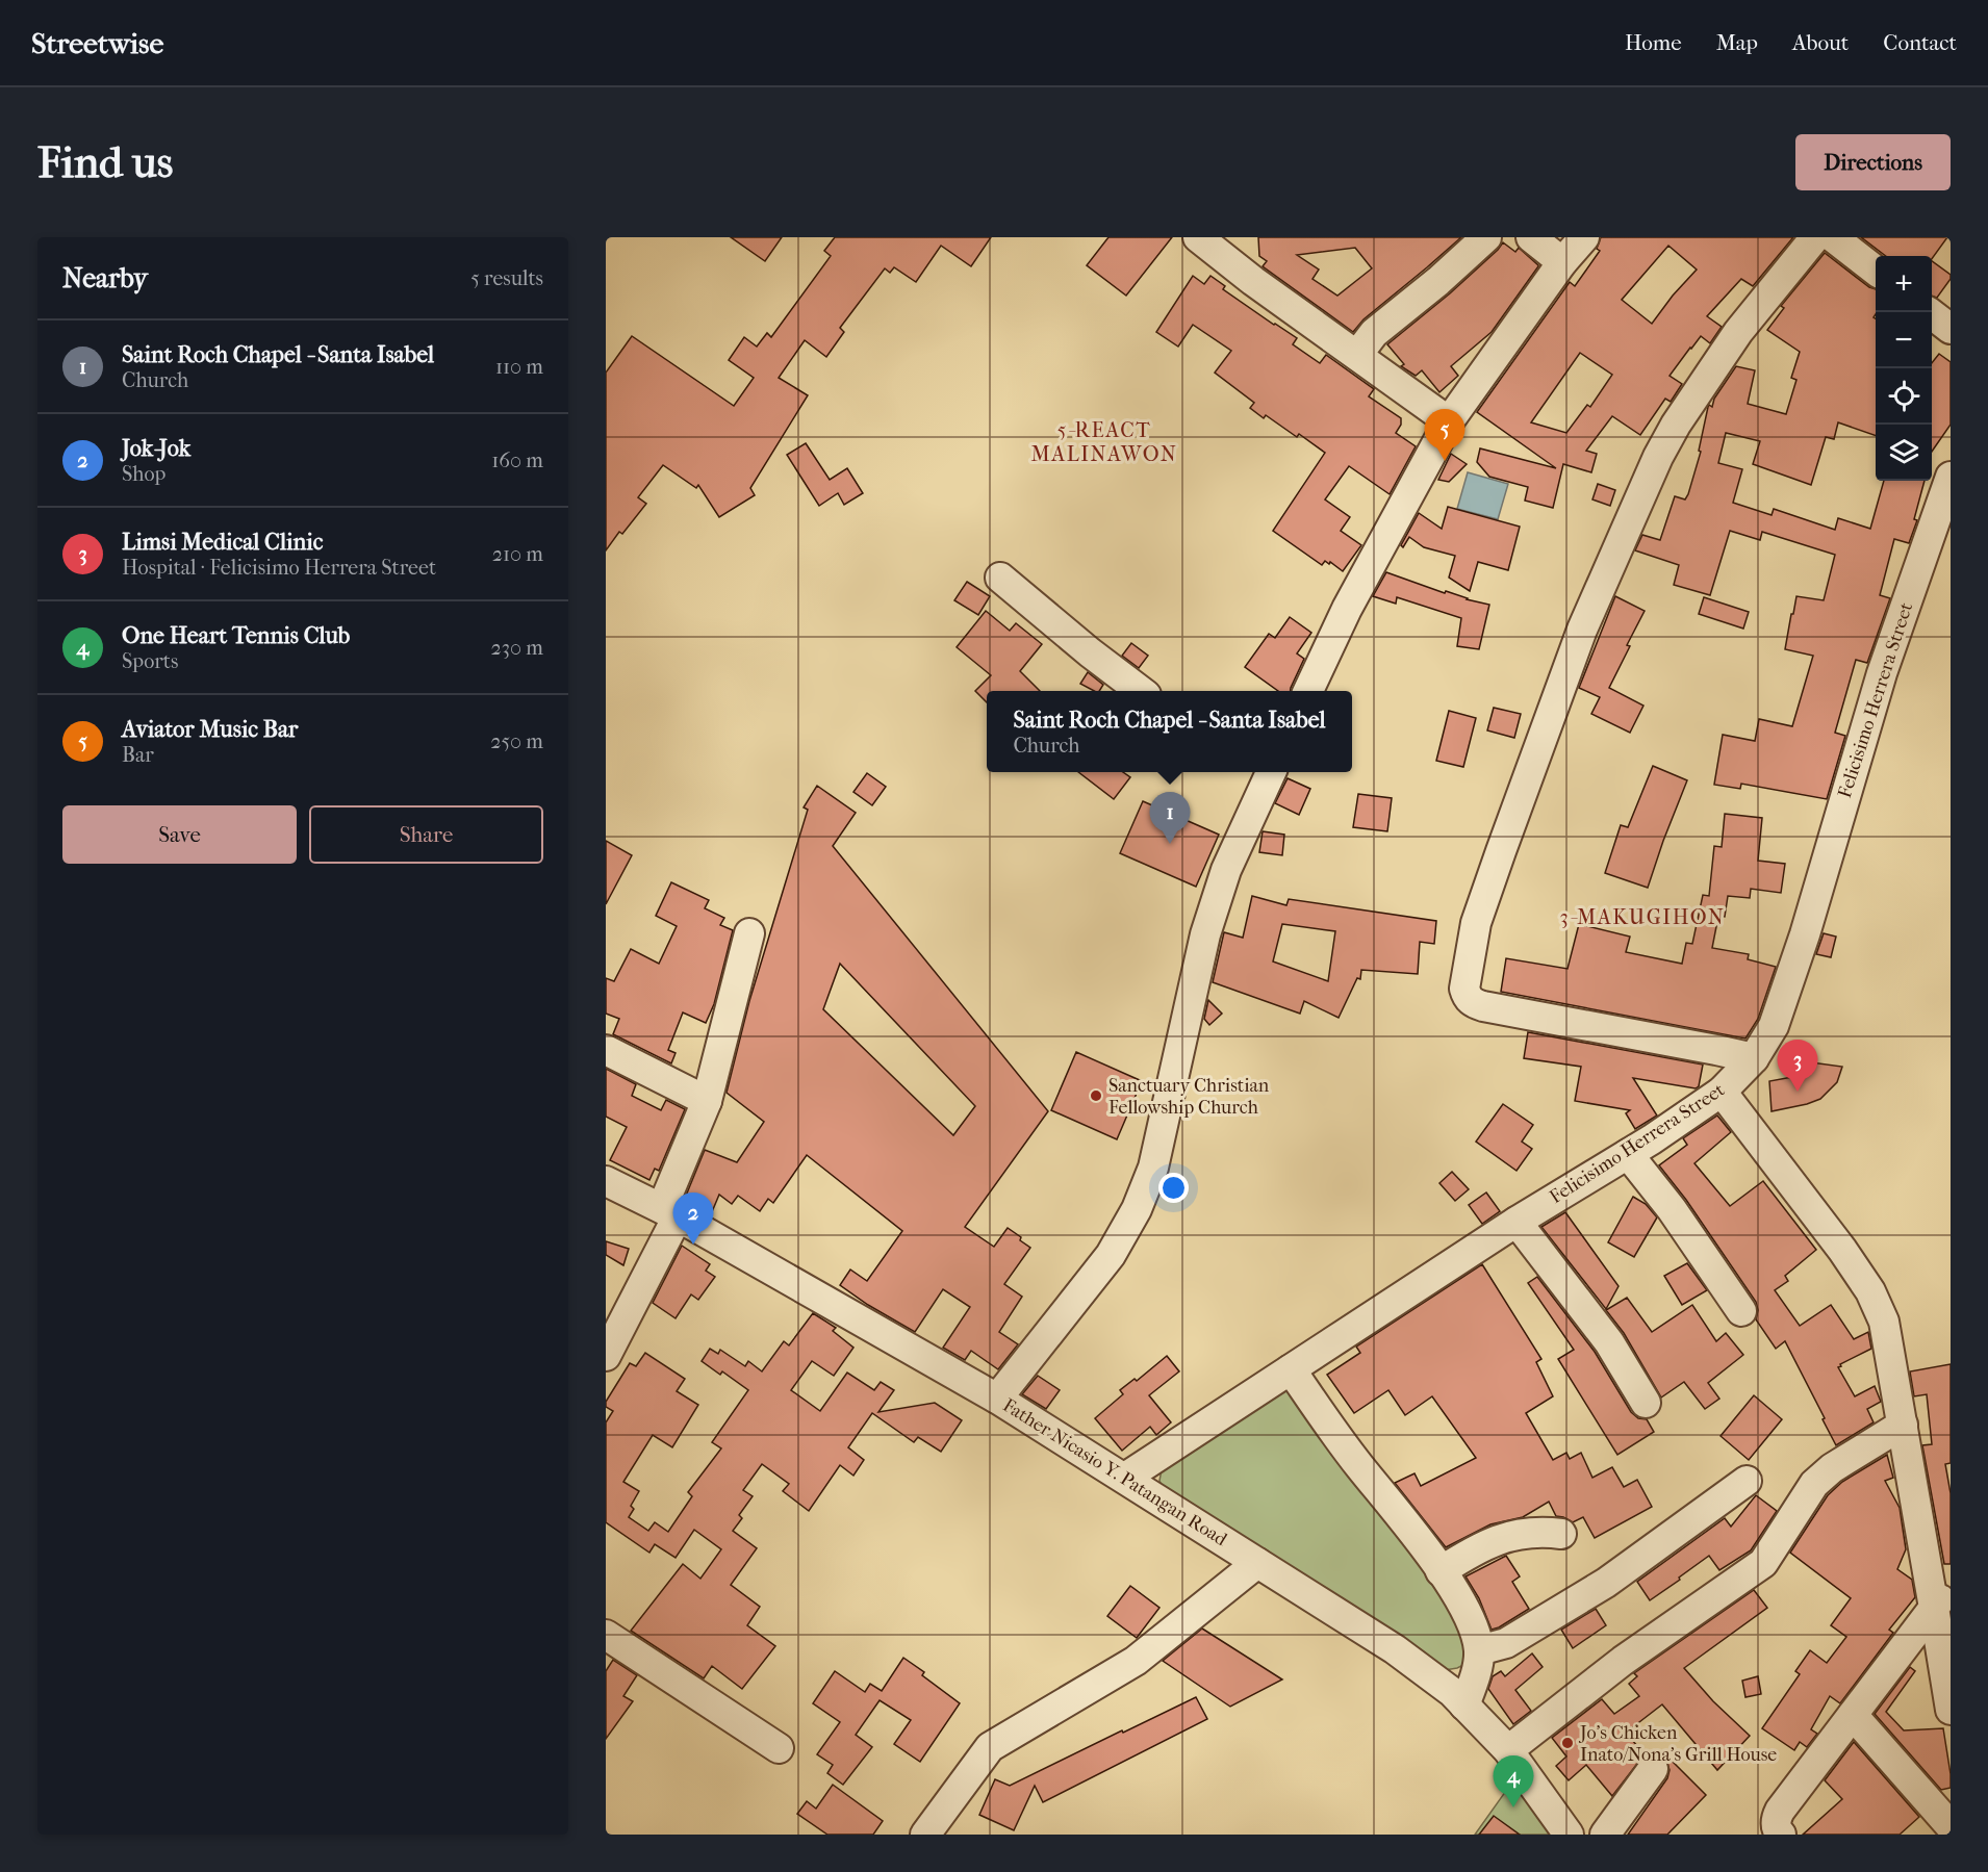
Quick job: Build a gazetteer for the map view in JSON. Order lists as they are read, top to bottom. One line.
{"streets":{"street":["Felicisimo Herrera Street","Father Nicasio Y. Patangan Road"]},"crossings":[["Felicisimo Herrera Street","Father Nicasio Y. Patangan Road"]],"districts":["5-REACT MALINAWON","3-MAKUGIHON"],"places":["Sanctuary Christian Fellowship Church","Jo's Chicken Inato/Nona's Grill House"],"page":{"header":"Streetwise","nav":["Home","Map","About","Contact"],"buttons":["Directions",["Save","Share"]],"title":"Find us","heading":["Nearby","5 results"],"map_buttons":["+","−"],"list":[{"mark":"1","name":"Saint Roch Chapel - Santa Isabel","note":"Church","value":"110 m"},{"mark":"2","name":"Jok-Jok","note":"Shop","value":"160 m"},{"mark":"3","name":"Limsi Medical Clinic","note":"Hospital · Felicisimo Herrera Street","value":"210 m"},{"mark":"4","name":"One Heart Tennis Club","note":"Sports","value":"230 m"},{"mark":"5","name":"Aviator Music Bar","note":"Bar","value":"250 m"}],"pins":["5","1","3","2","4"],"popup":["Saint Roch Chapel - Santa Isabel","Church"]}}
